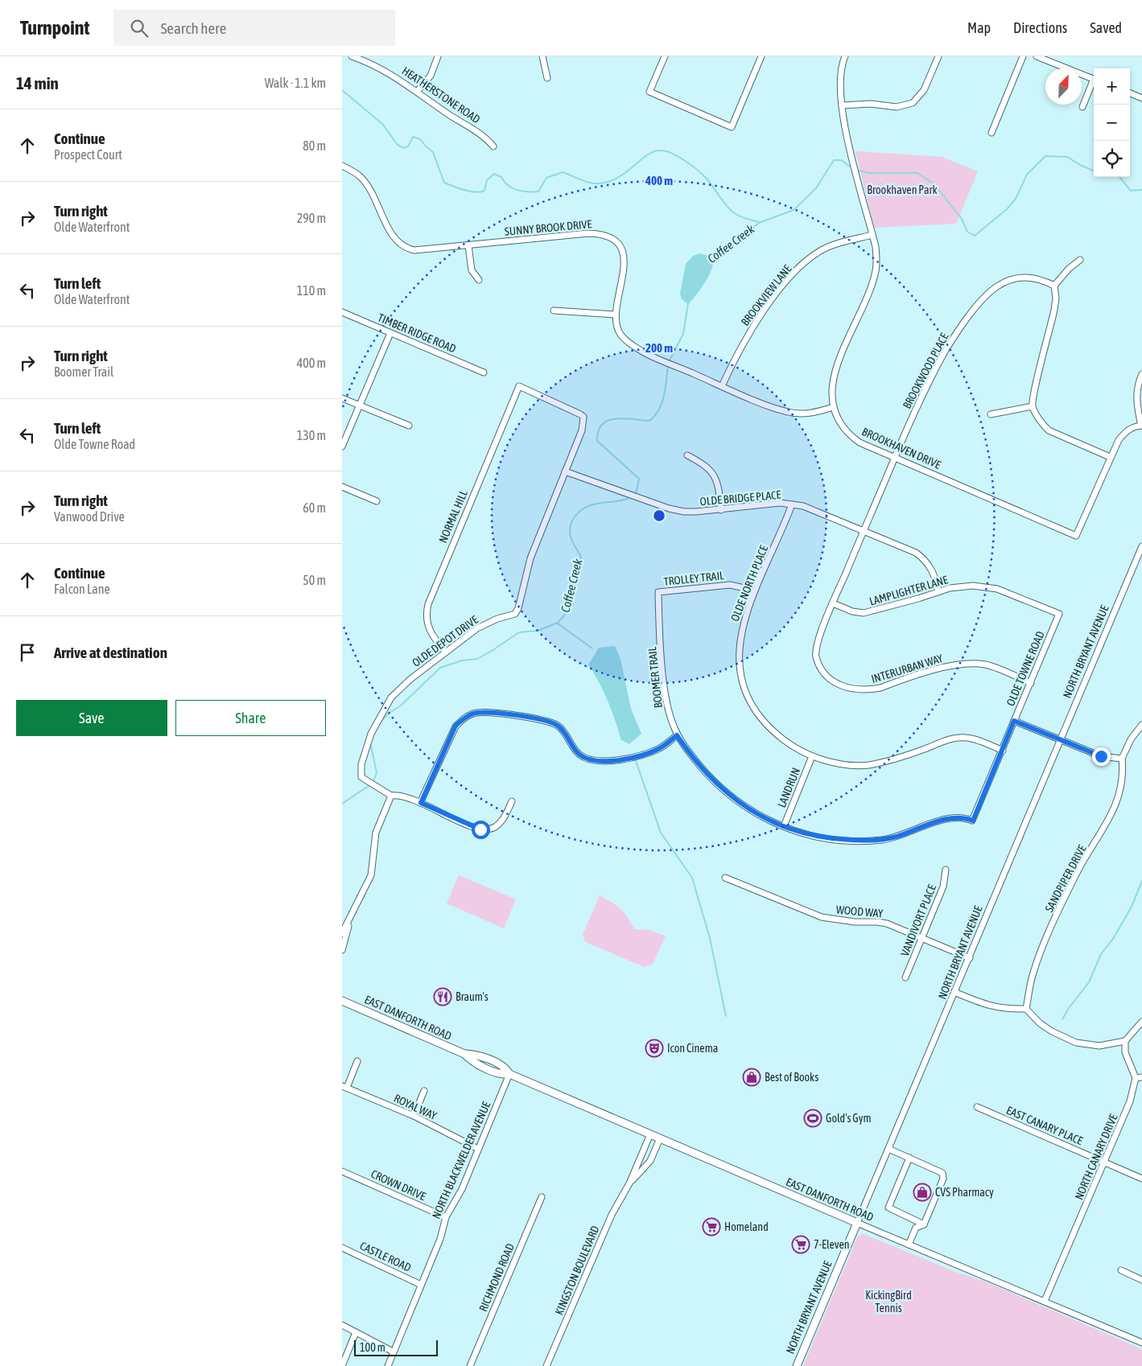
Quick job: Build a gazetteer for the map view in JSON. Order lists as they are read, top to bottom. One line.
{"streets":{"main road":["NORTH BRYANT AVENUE","EAST DANFORTH ROAD"],"street":["HEATHERSTONE ROAD","SUNNY BROOK DRIVE","BROOKVIEW LANE","TIMBER RIDGE ROAD","BROOKWOOD PLACE","BROOKHAVEN DRIVE","OLDE BRIDGE PLACE","NORMAL HILL","TROLLEY TRAIL","OLDE NORTH PLACE","LAMPLIGHTER LANE","OLDE DEPOT DRIVE","INTERURBAN WAY","OLDE TOWNE ROAD","BOOMER TRAIL","LANDRUN","SANDPIPER DRIVE","WOOD WAY","VANDIVORT PLACE","ROYAL WAY","EAST CANARY PLACE","NORTH CANARY DRIVE","NORTH BLACKWELDER AVENUE","CROWN DRIVE","CASTLE ROAD","KINGSTON BOULEVARD","RICHMOND ROAD"]},"crossings":[["SUNNY BROOK DRIVE","BROOKVIEW LANE"],["SUNNY BROOK DRIVE","BROOKHAVEN DRIVE"],["BROOKVIEW LANE","BROOKHAVEN DRIVE"],["BROOKWOOD PLACE","BROOKHAVEN DRIVE"],["BROOKWOOD PLACE","OLDE BRIDGE PLACE"],["BROOKWOOD PLACE","INTERURBAN WAY"],["OLDE BRIDGE PLACE","OLDE NORTH PLACE"],["OLDE BRIDGE PLACE","LAMPLIGHTER LANE"],["OLDE BRIDGE PLACE","OLDE DEPOT DRIVE"],["OLDE BRIDGE PLACE","INTERURBAN WAY"],["NORMAL HILL","OLDE DEPOT DRIVE"],["TROLLEY TRAIL","OLDE NORTH PLACE"],["TROLLEY TRAIL","BOOMER TRAIL"],["OLDE NORTH PLACE","OLDE TOWNE ROAD"],["OLDE NORTH PLACE","LANDRUN"],["LAMPLIGHTER LANE","INTERURBAN WAY"],["LAMPLIGHTER LANE","OLDE TOWNE ROAD"],["NORTH BRYANT AVENUE","WOOD WAY"],["NORTH BRYANT AVENUE","EAST DANFORTH ROAD"],["INTERURBAN WAY","OLDE TOWNE ROAD"],["OLDE TOWNE ROAD","BOOMER TRAIL"],["BOOMER TRAIL","LANDRUN"],["WOOD WAY","VANDIVORT PLACE"],["EAST DANFORTH ROAD","NORTH CANARY DRIVE"],["EAST DANFORTH ROAD","NORTH BLACKWELDER AVENUE"],["EAST DANFORTH ROAD","KINGSTON BOULEVARD"],["ROYAL WAY","NORTH BLACKWELDER AVENUE"],["EAST CANARY PLACE","NORTH CANARY DRIVE"],["NORTH BLACKWELDER AVENUE","CROWN DRIVE"],["NORTH BLACKWELDER AVENUE","CASTLE ROAD"]],"water":["Coffee Creek"],"parks":["Brookhaven Park","KickingBird Tennis"],"places":{"restaurant":["Braum's"],"theatre":["Icon Cinema"],"shop":["Best of Books","CVS Pharmacy"],"sports":["Gold's Gym"],"supermarket":["Homeland","7-Eleven"]},"scale_bar":"100 m","north":"top right","page":{"header":"Turnpoint","search":"Search here","nav":["Map","Directions","Saved"],"heading":["14 min","Walk · 1.1 km"],"map_buttons":["+","−"],"list":[["Continue","Prospect Court","80 m"],["Turn right","Olde Waterfront","290 m"],["Turn left","Olde Waterfront","110 m"],["Turn right","Boomer Trail","400 m"],["Turn left","Olde Towne Road","130 m"],["Turn right","Vanwood Drive","60 m"],["Continue","Falcon Lane","50 m"],"Arrive at destination"],"buttons":["Save","Share"],"scale":"100 m"},"rings":["400 m","200 m"]}
